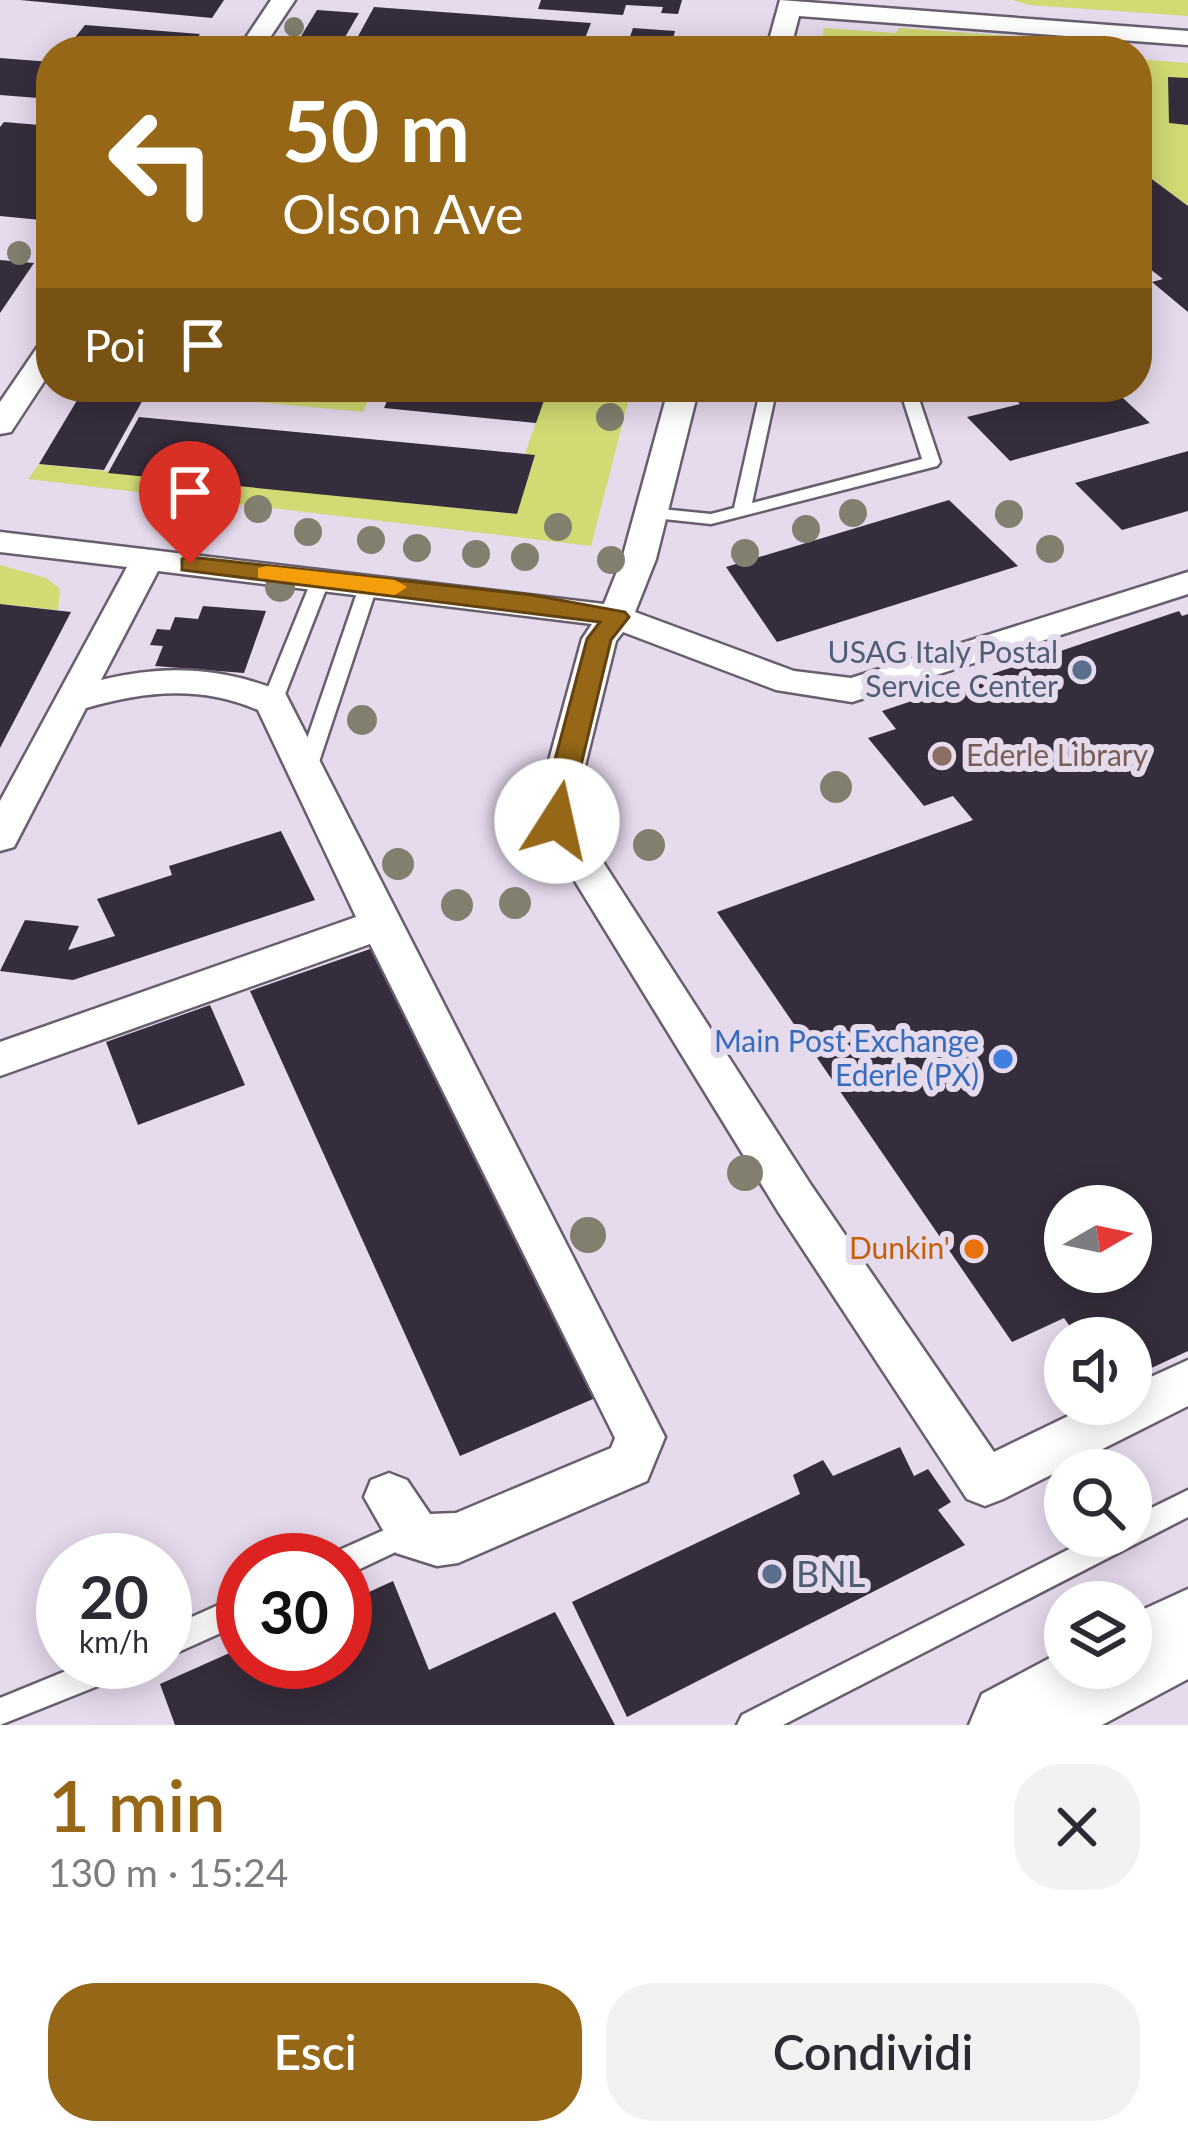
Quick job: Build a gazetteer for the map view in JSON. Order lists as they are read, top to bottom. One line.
{"places":["USAG Italy Postal Service Center","Ederle Library","Main Post Exchange Ederle (PX)","Dunkin'","BNL"],"north":"right","page":{"turn":["50 m","Olson Ave"],"then":"Poi","speed":"20 km/h","limit":"30","heading":["1 min","130 m · 15:24"],"buttons":["Esci","Condividi"]}}
